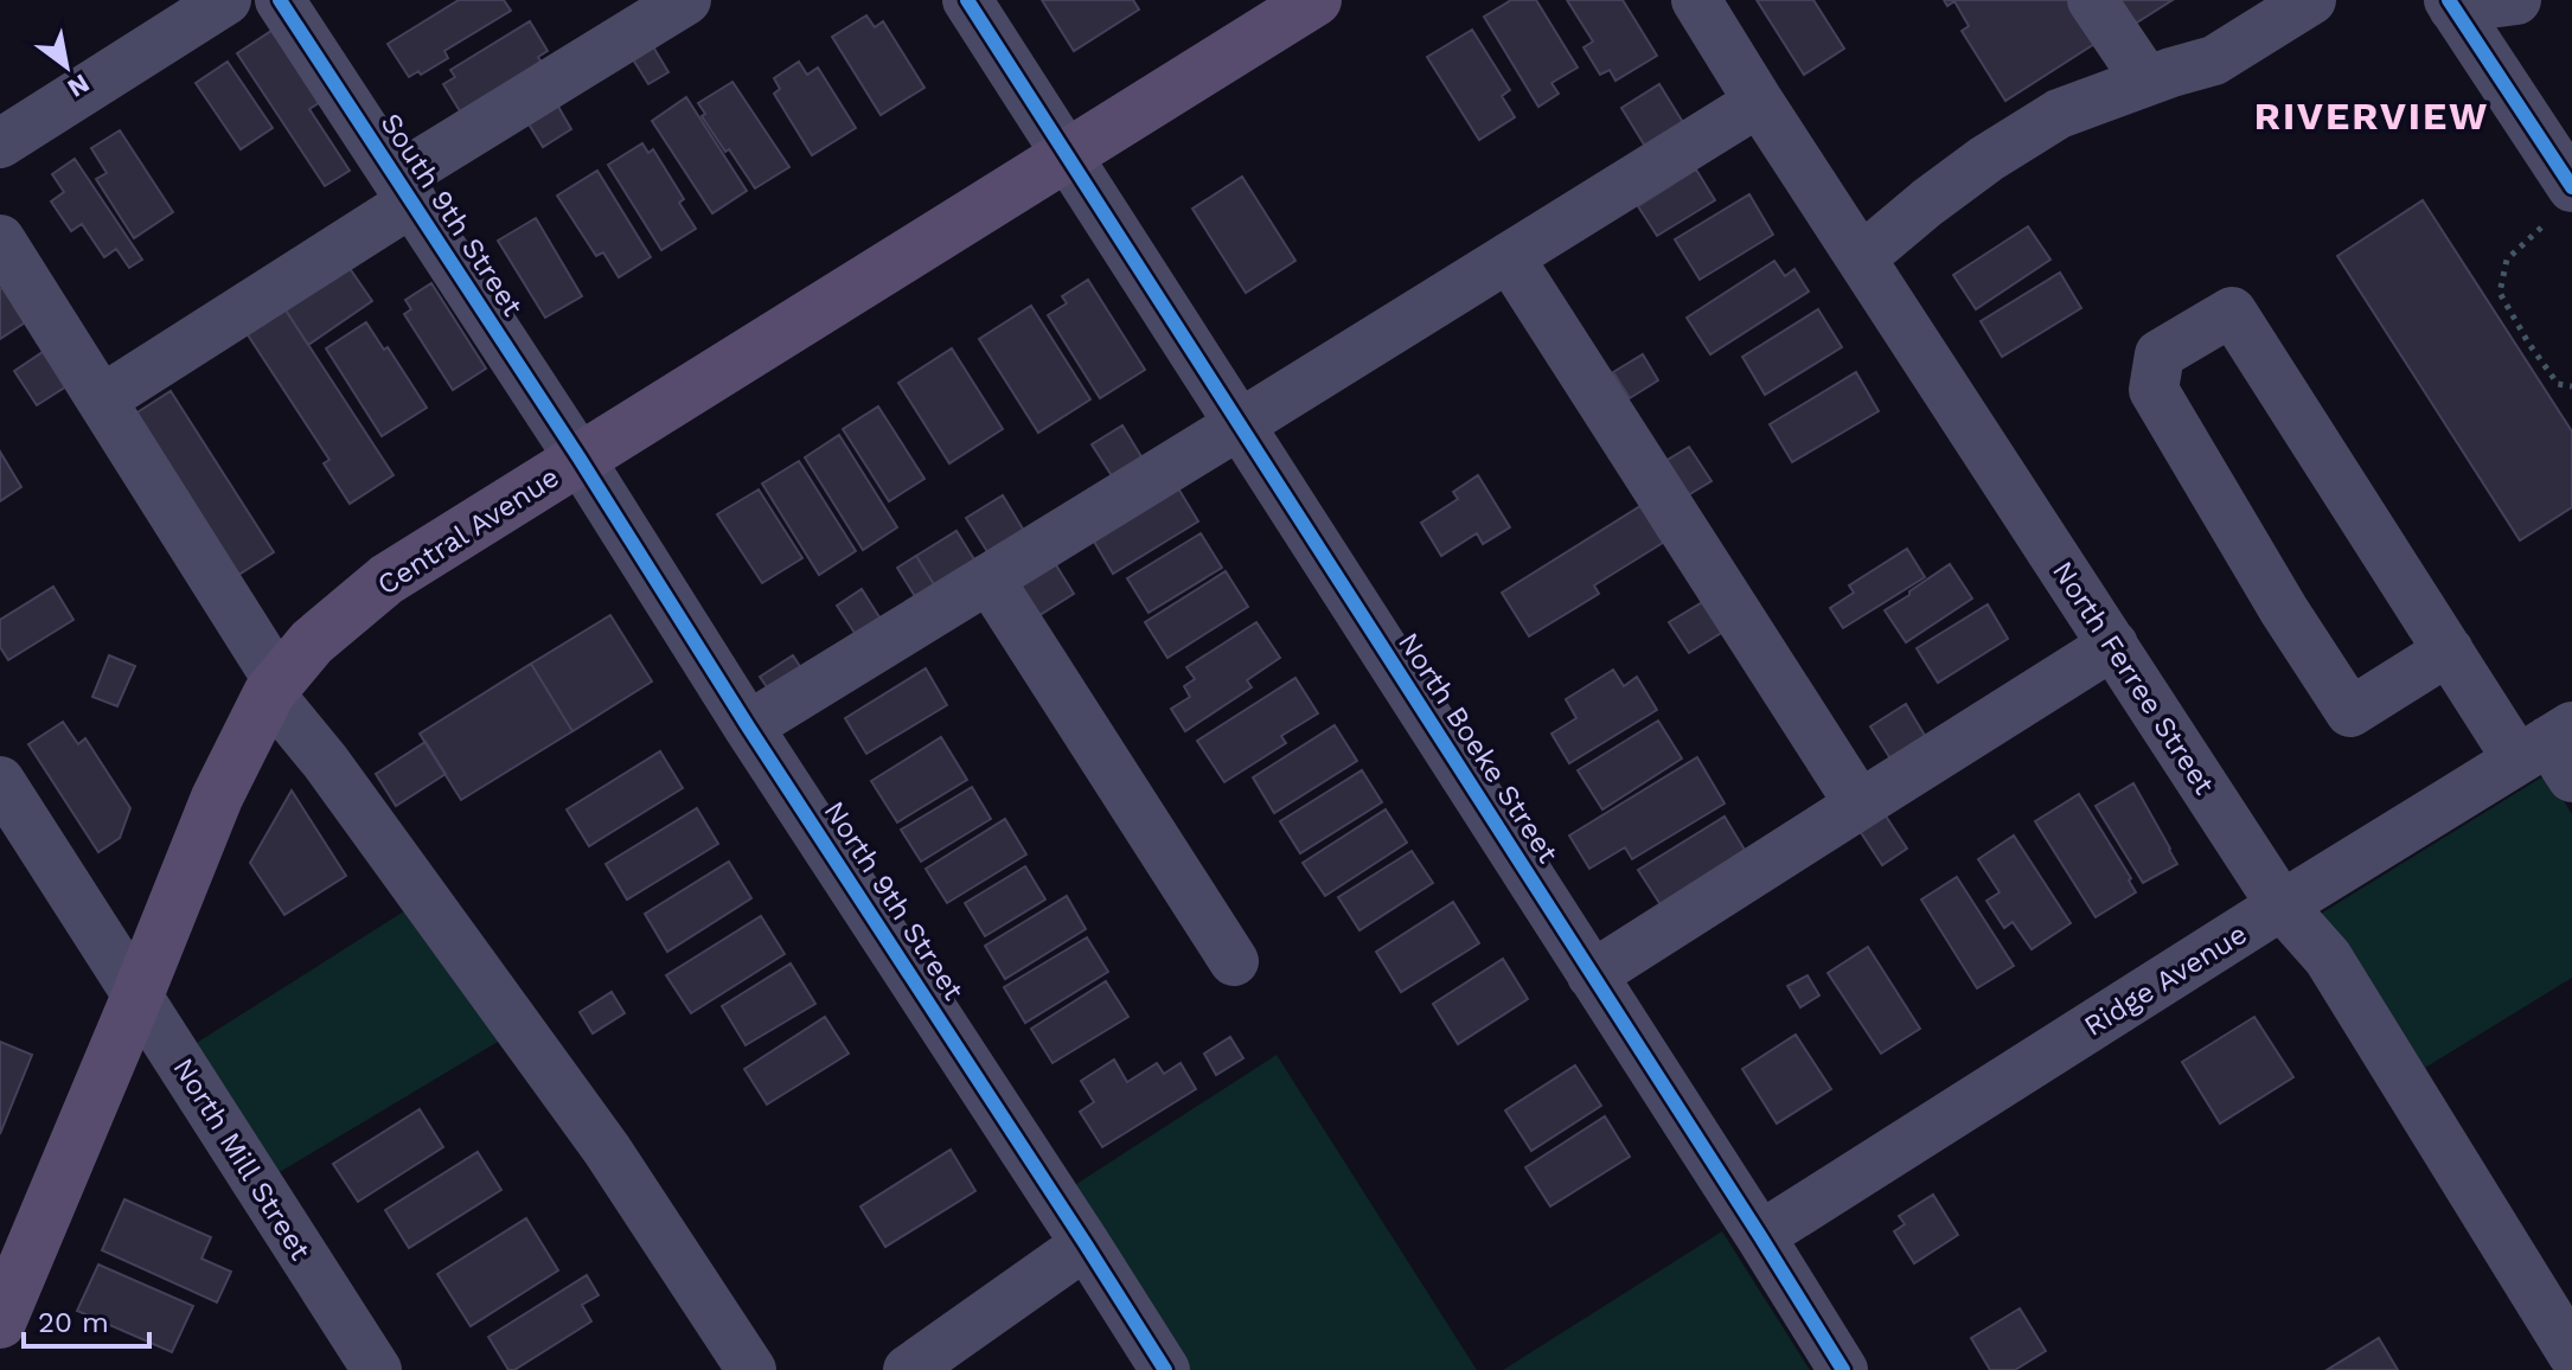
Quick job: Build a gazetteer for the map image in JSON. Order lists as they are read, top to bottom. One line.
{"streets":{"main road":["Central Avenue"],"street":["South 9th Street","North Ferree Street","North Boeke Street","North 9th Street","Ridge Avenue","North Mill Street"]},"crossings":[["South 9th Street","Central Avenue"],["South 9th Street","North 9th Street"],["Central Avenue","North Boeke Street"],["Central Avenue","North 9th Street"],["Central Avenue","North Mill Street"],["North Ferree Street","Ridge Avenue"],["North Boeke Street","Ridge Avenue"]],"districts":["RIVERVIEW"],"scale_bar":"20 m","north":"bottom right"}
